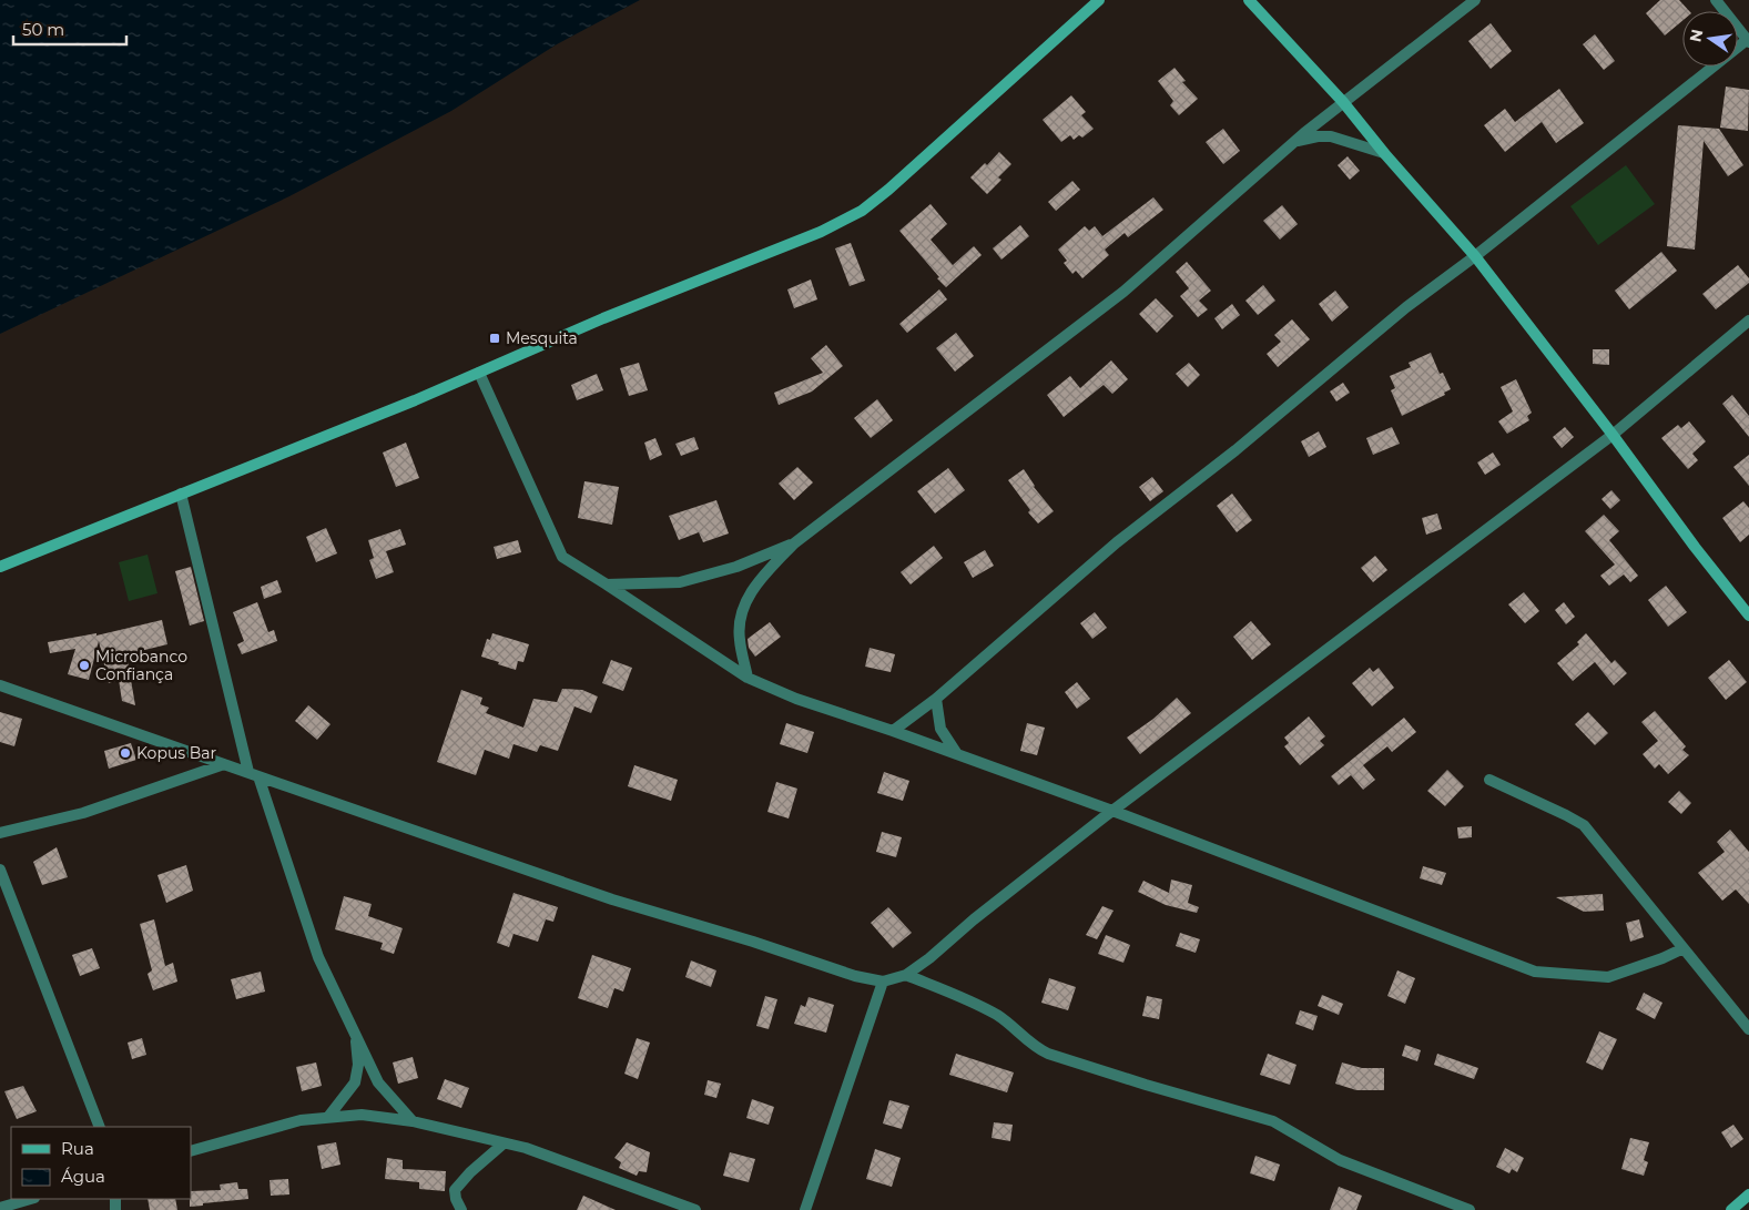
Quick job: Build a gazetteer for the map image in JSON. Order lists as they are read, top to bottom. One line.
{"places":{"transit":["Mesquita"],"other":["Microbanco Confiança","Kopus Bar"]},"legend":["Rua","Água"],"scale_bar":"50 m","north":"left"}
